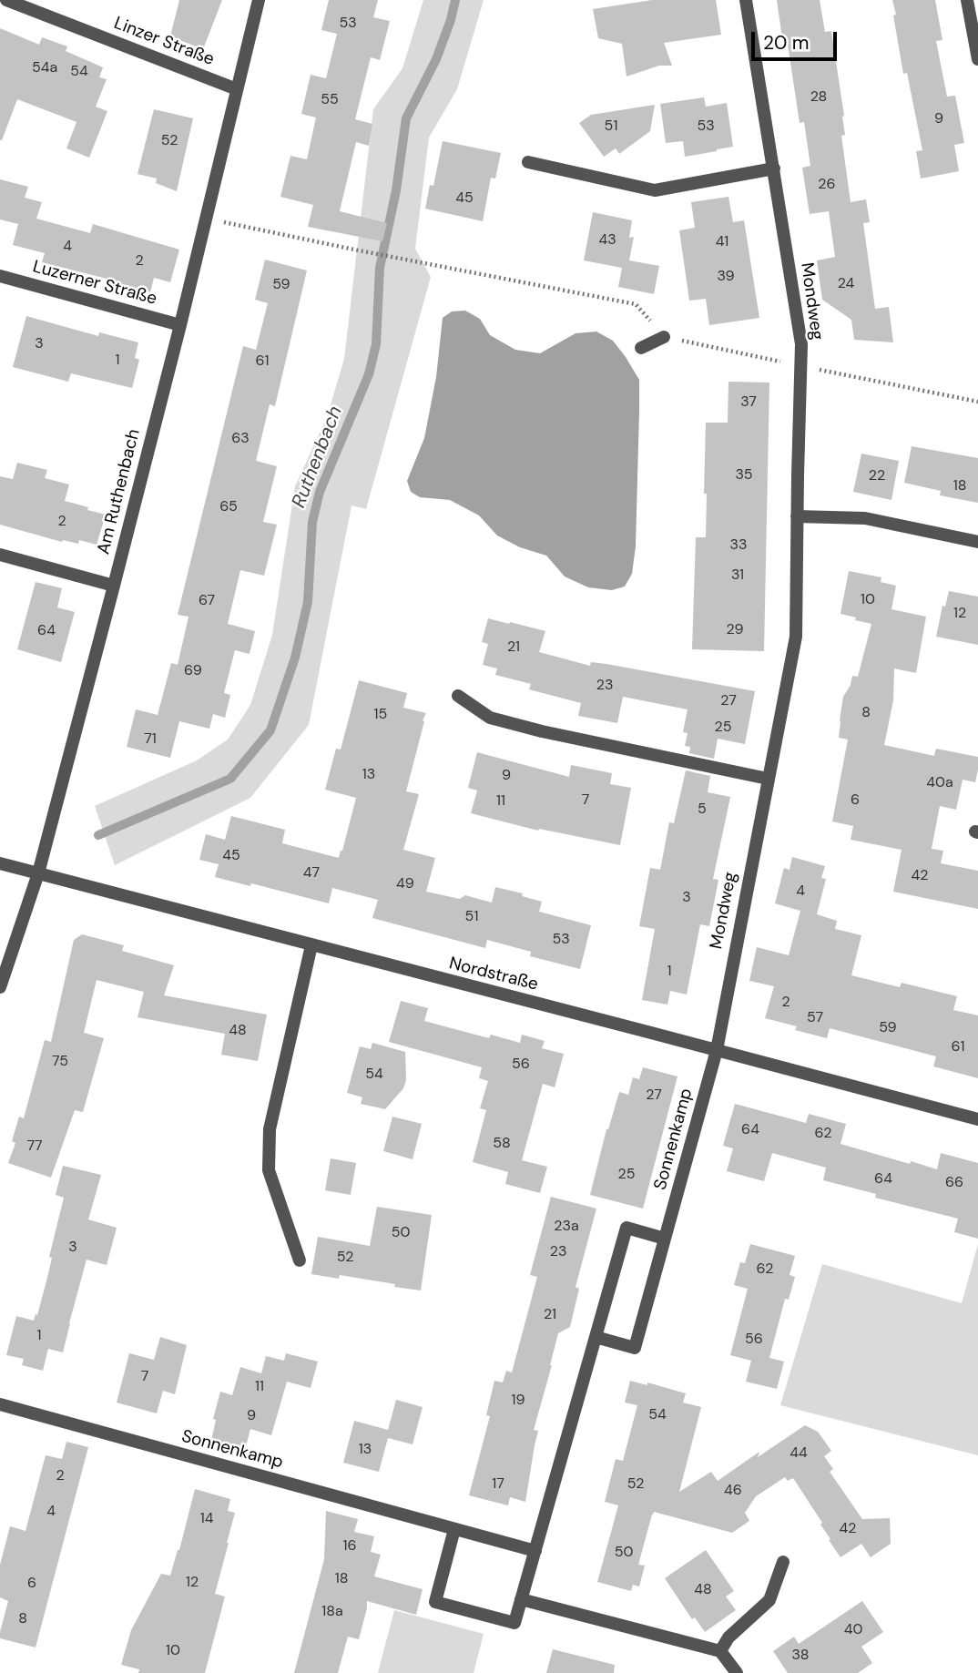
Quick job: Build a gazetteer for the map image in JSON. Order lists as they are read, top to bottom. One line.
{"streets":{"street":["Linzer Straße","Luzerner Straße","Mondweg","Am Ruthenbach","Nordstraße","Sonnenkamp"]},"crossings":[["Linzer Straße","Am Ruthenbach"],["Luzerner Straße","Am Ruthenbach"],["Mondweg","Nordstraße"],["Mondweg","Sonnenkamp"],["Am Ruthenbach","Nordstraße"],["Nordstraße","Sonnenkamp"]],"water":["Ruthenbach"],"house_numbers":["53","54a","54","28","55","9","51","53","52","26","45","43","41","4","2","39","24","59","3","1","61","37","63","35","22","18","65","2","33","31","10","67","12","29","64","21","69","23","27","8","15","25","71","13","9","40a","7","6","11","5","45","47","42","49","4","3","51","53","1","2","57","59","48","61","75","56","54","27","64","62","58","77","25","64","66","23a","50","3","23","52","62","21","1","56","7","11","19","54","9","13","44","2","17","52","46","4","14","42","16","50","18","12","6","48","18a","8","40","10","38"],"scale_bar":"20 m"}
